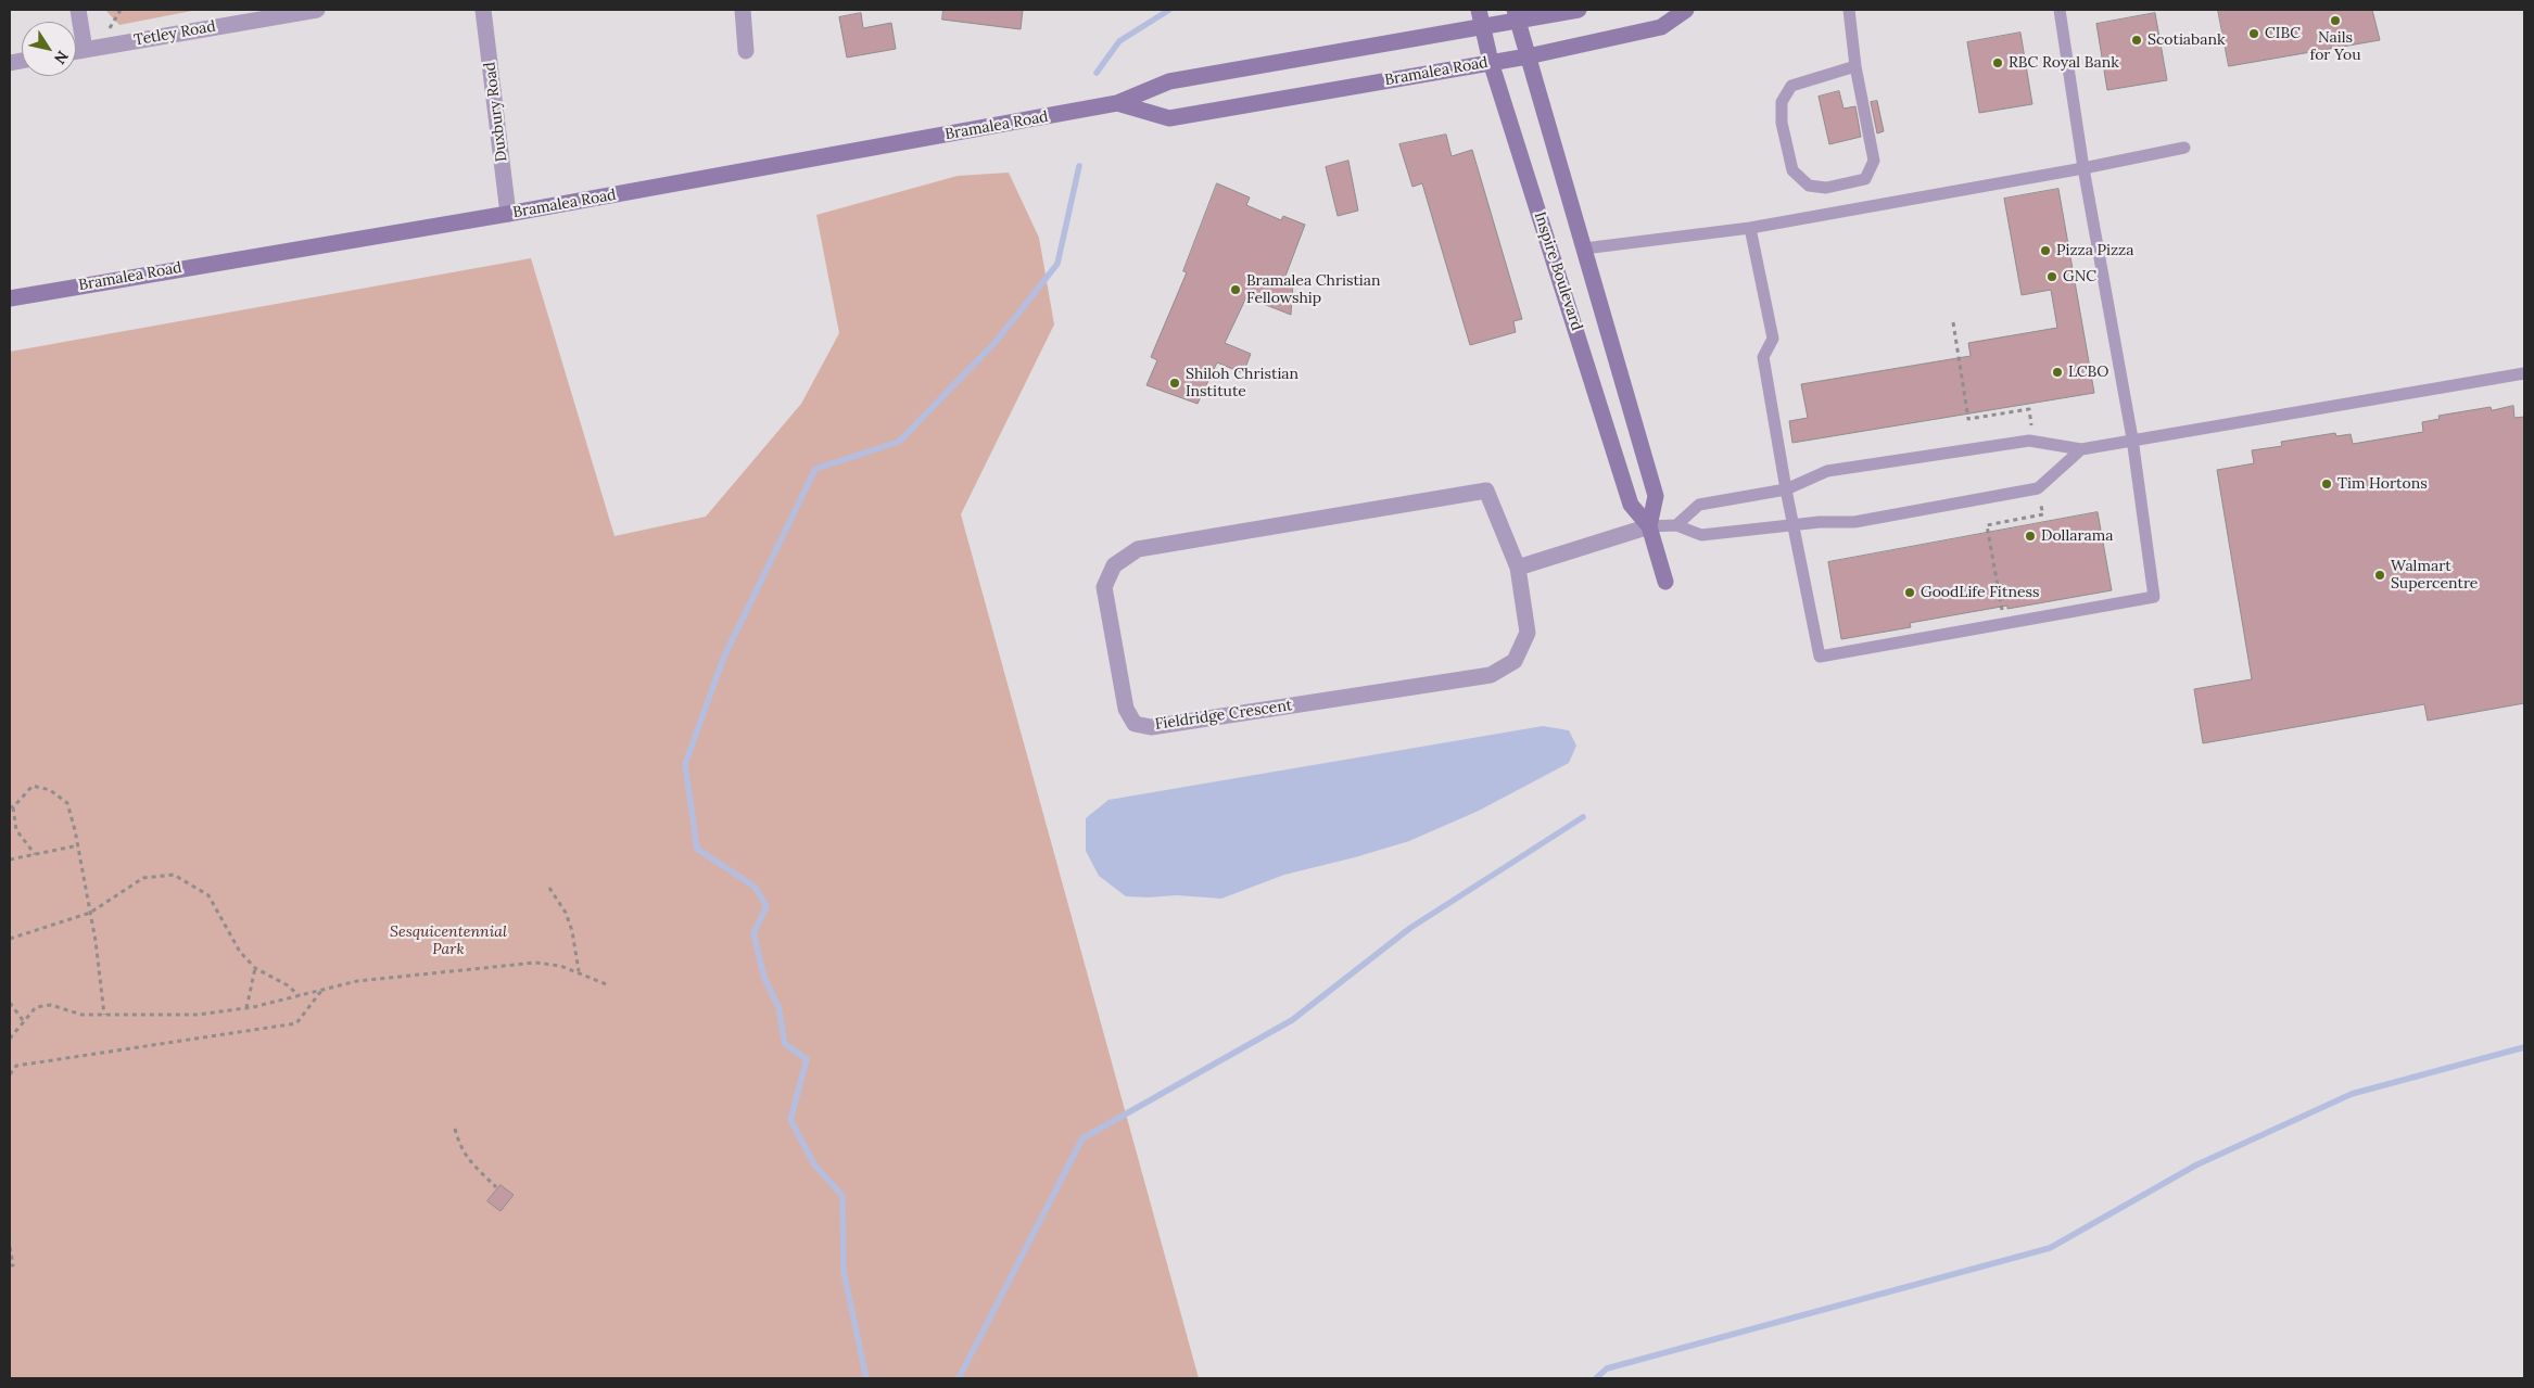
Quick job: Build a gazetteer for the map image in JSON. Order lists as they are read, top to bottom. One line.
{"streets":{"main road":["Bramalea Road","Inspire Boulevard"],"street":["Tetley Road","Duxbury Road","Fieldridge Crescent"]},"crossings":[["Bramalea Road","Duxbury Road"],["Bramalea Road","Inspire Boulevard"]],"parks":["Sesquicentennial Park"],"places":["Nails for You","CIBC","Scotiabank","RBC Royal Bank","Pizza Pizza","GNC","Bramalea Christian Fellowship","LCBO","Shiloh Christian Institute","Tim Hortons","Dollarama","Walmart Supercentre","GoodLife Fitness"],"north":"bottom right"}
